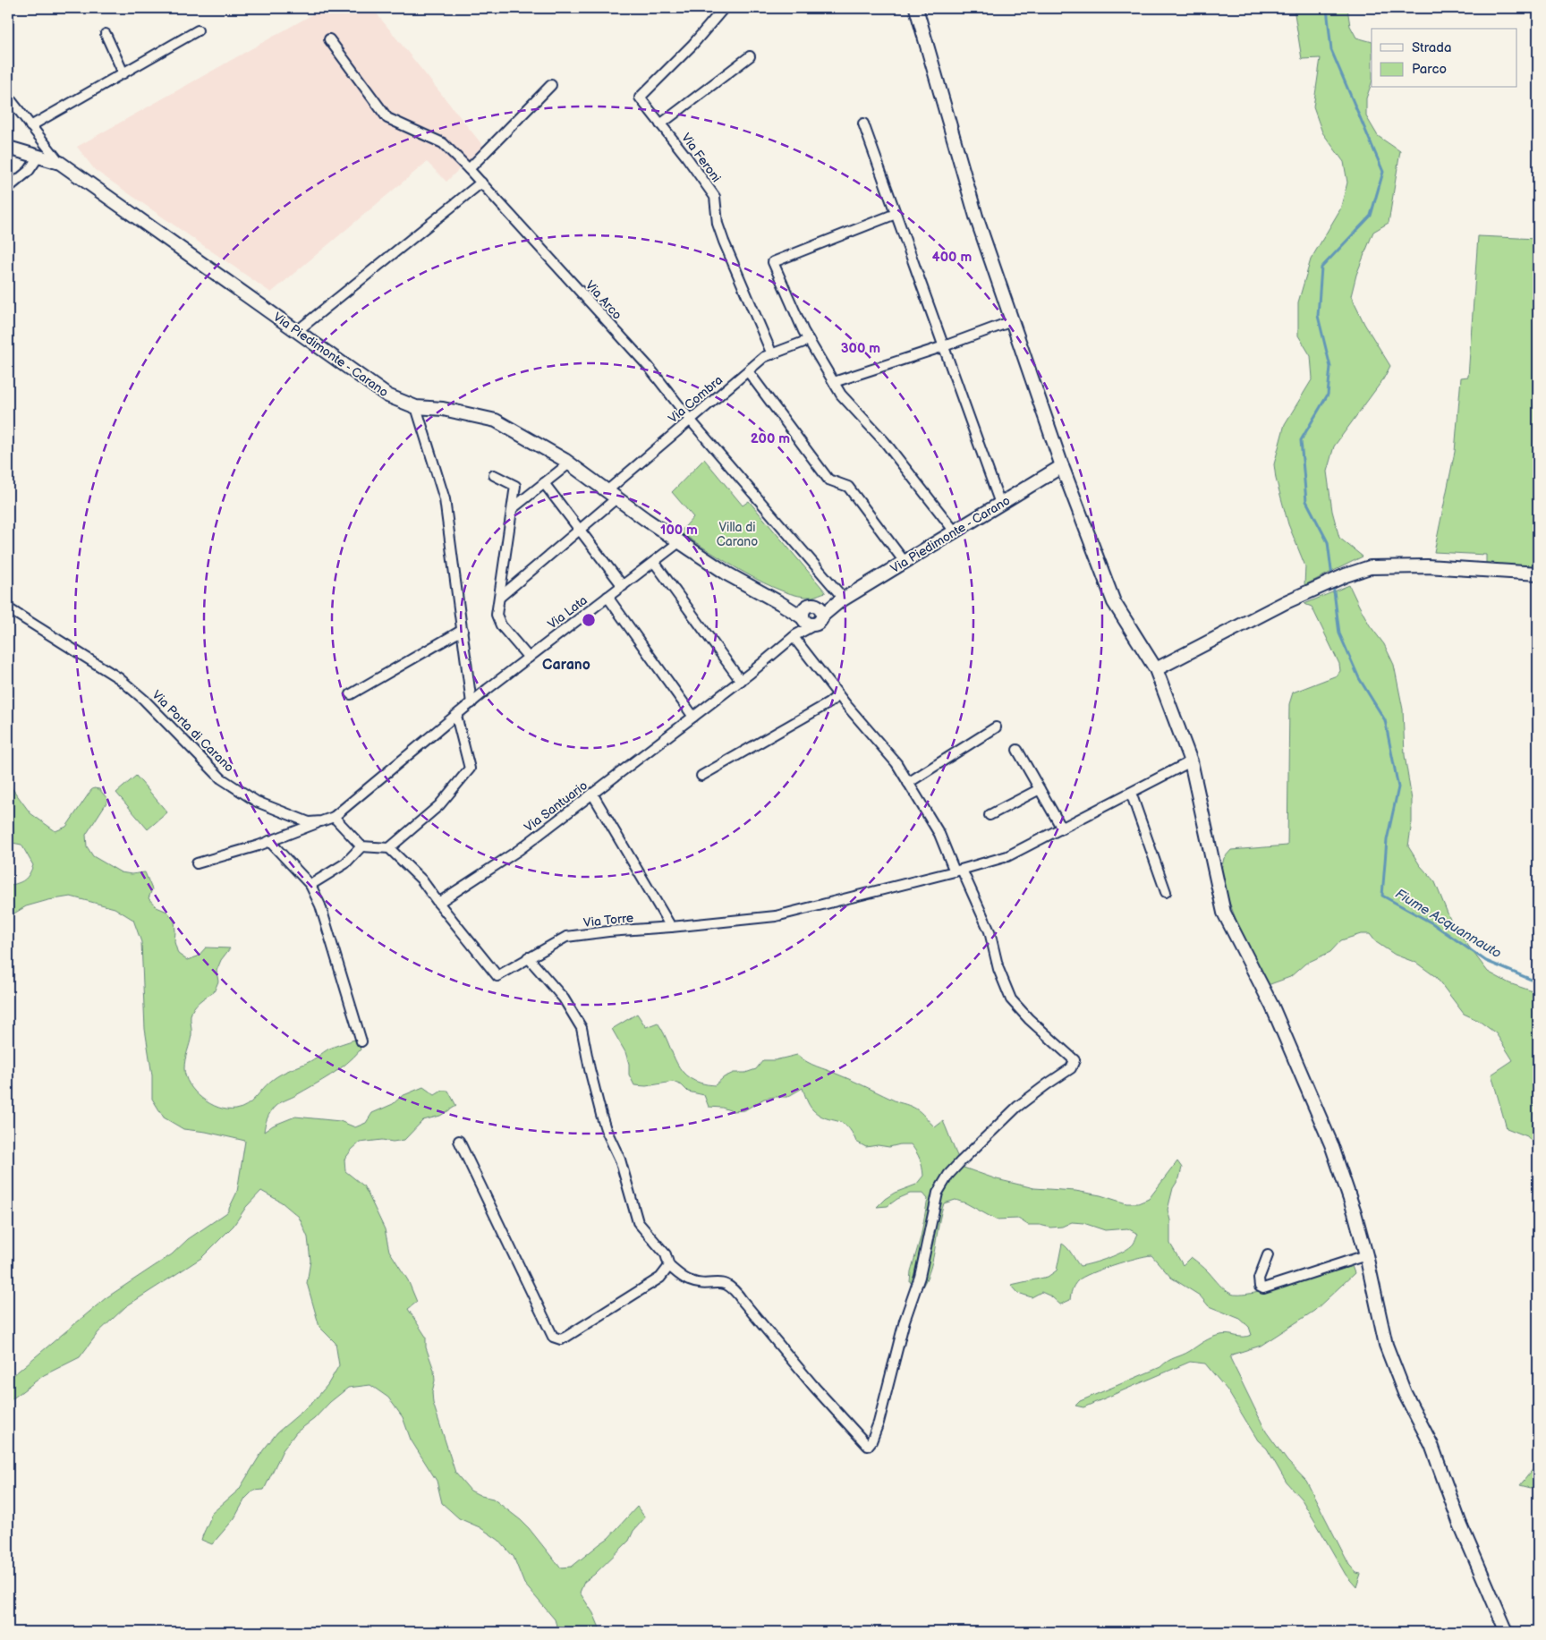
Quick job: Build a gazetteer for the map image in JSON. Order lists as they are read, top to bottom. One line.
{"streets":{"street":["Via Feroni","Via Arco","Via Piedimonte - Carano","Via Combra","Via Lata","Via Porta di Carano","Via Santuario","Via Torre"]},"crossings":[["Via Feroni","Via Combra"],["Via Arco","Via Piedimonte - Carano"],["Via Arco","Via Combra"],["Via Piedimonte - Carano","Via Combra"],["Via Piedimonte - Carano","Via Lata"],["Via Piedimonte - Carano","Via Santuario"],["Via Lata","Via Porta di Carano"],["Via Santuario","Via Torre"]],"districts":["Carano"],"water":["Fiume Acquannauto"],"parks":["Villa di Carano"],"legend":["Strada","Parco"],"rings":["400 m","300 m","200 m","100 m"]}
